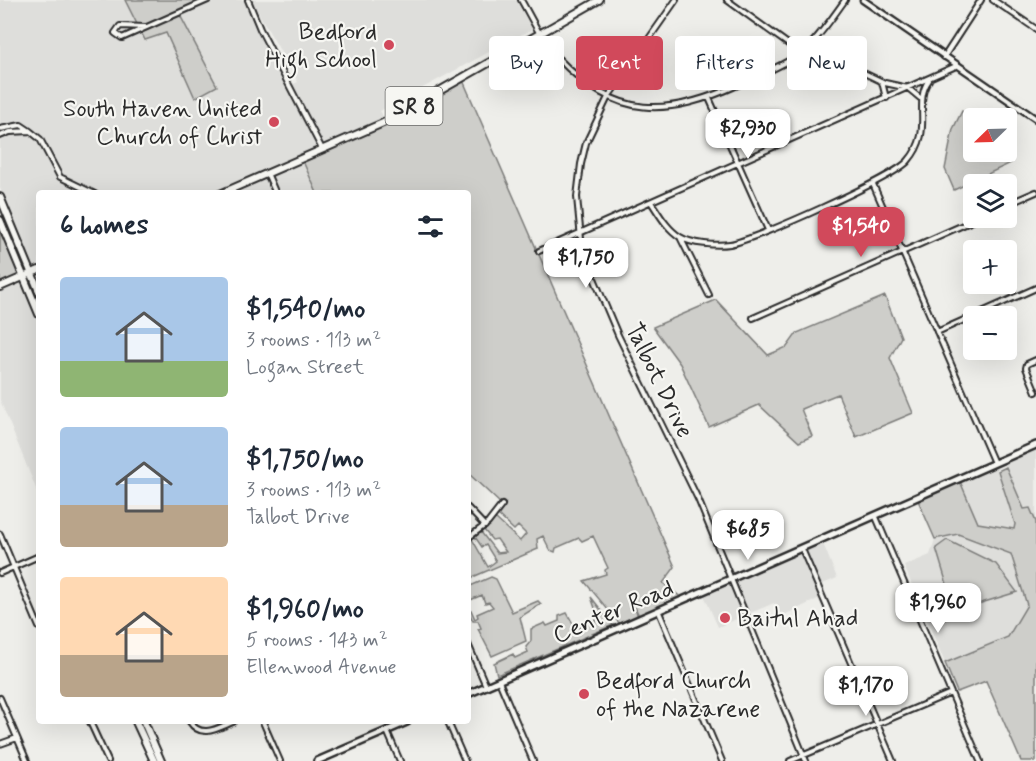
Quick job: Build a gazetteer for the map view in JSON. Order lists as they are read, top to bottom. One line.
{"streets":{"main road":["SR 8","Center Road"],"street":["Talbot Drive"]},"crossings":[["Talbot Drive","Center Road"]],"places":["Bedford High School","South Haven United Church of Christ","Baitul Ahad","Bedford Church of the Nazarene"],"north":"bottom left","page":{"chip":["Buy","Rent","Filters","New"],"map_buttons":["+","−"],"price":["$2,930","$1,540","$1,750","$685","$1,960","$1,170"],"heading":"6 homes","list":[{"name":"$1,540/mo","note":"3 rooms · 113 m² · Logan Street"},{"name":"$1,750/mo","note":"3 rooms · 113 m² · Talbot Drive"},{"name":"$1,960/mo","note":"5 rooms · 143 m² · Ellenwood Avenue"}]}}
